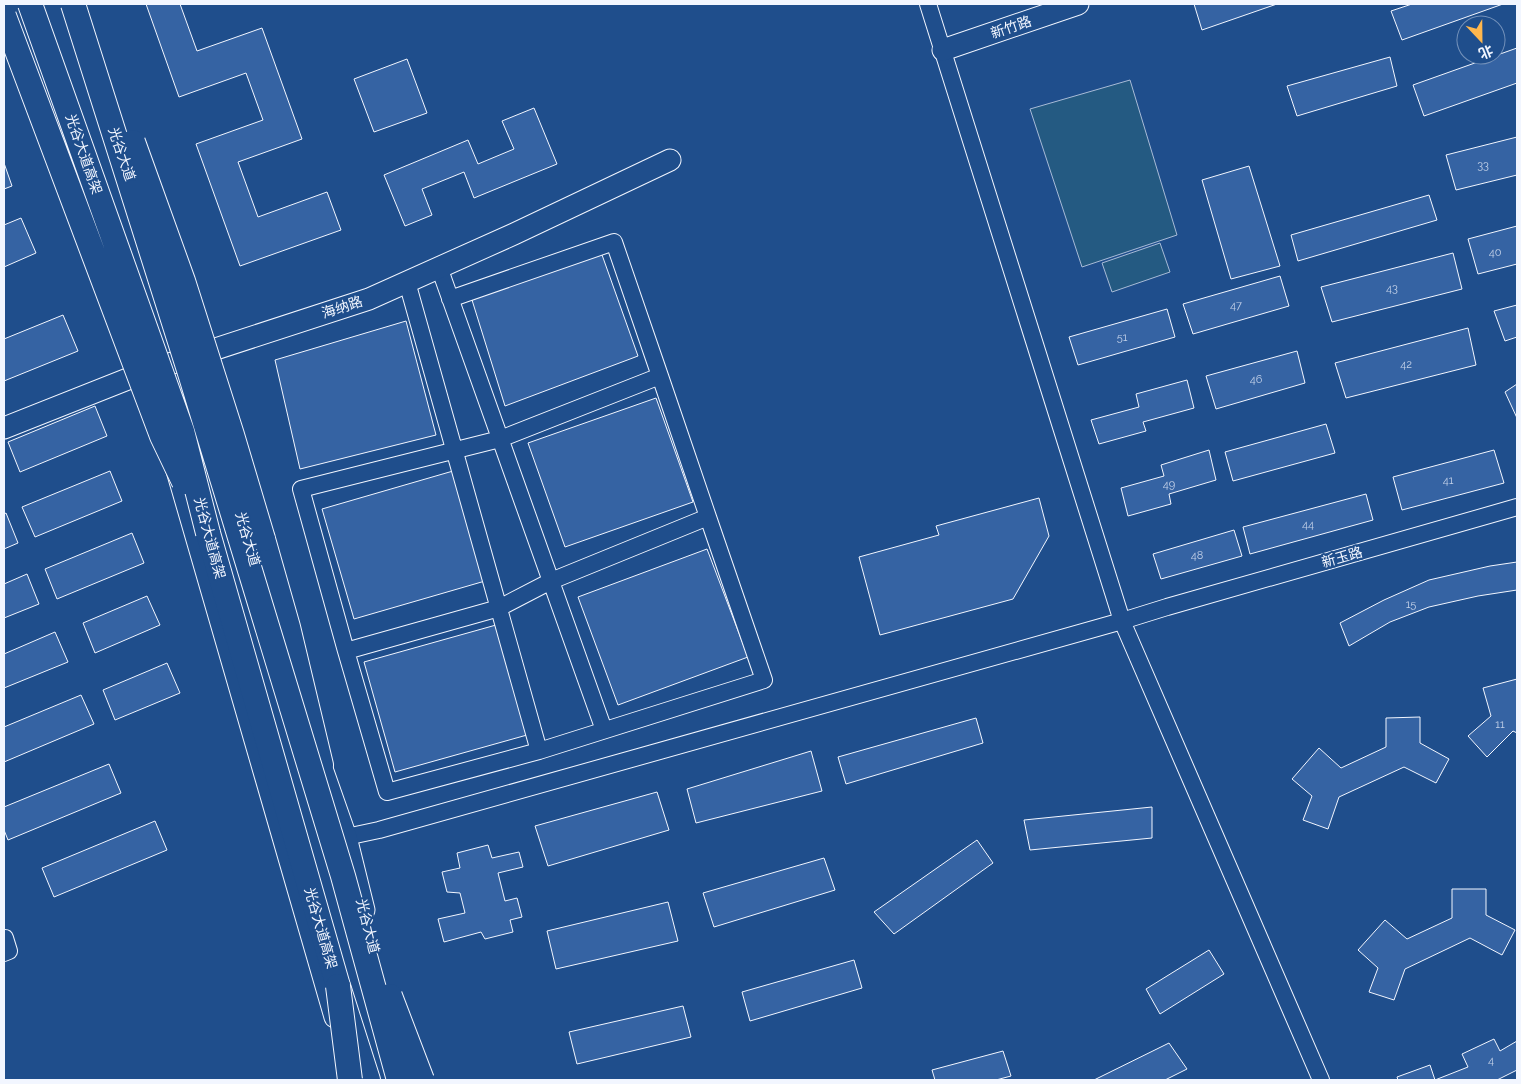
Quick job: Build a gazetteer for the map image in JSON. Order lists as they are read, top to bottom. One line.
{"streets":{"highway":["光谷大道高架"],"main road":["新竹路","光谷大道","海纳路"],"street":["新玉路"]},"crossings":[["光谷大道高架","光谷大道"],["光谷大道","海纳路"],["光谷大道","新玉路"]],"house_numbers":["33","40","43","47","51","42","46","41","49","44","48","15","11","4"],"north":"bottom"}
